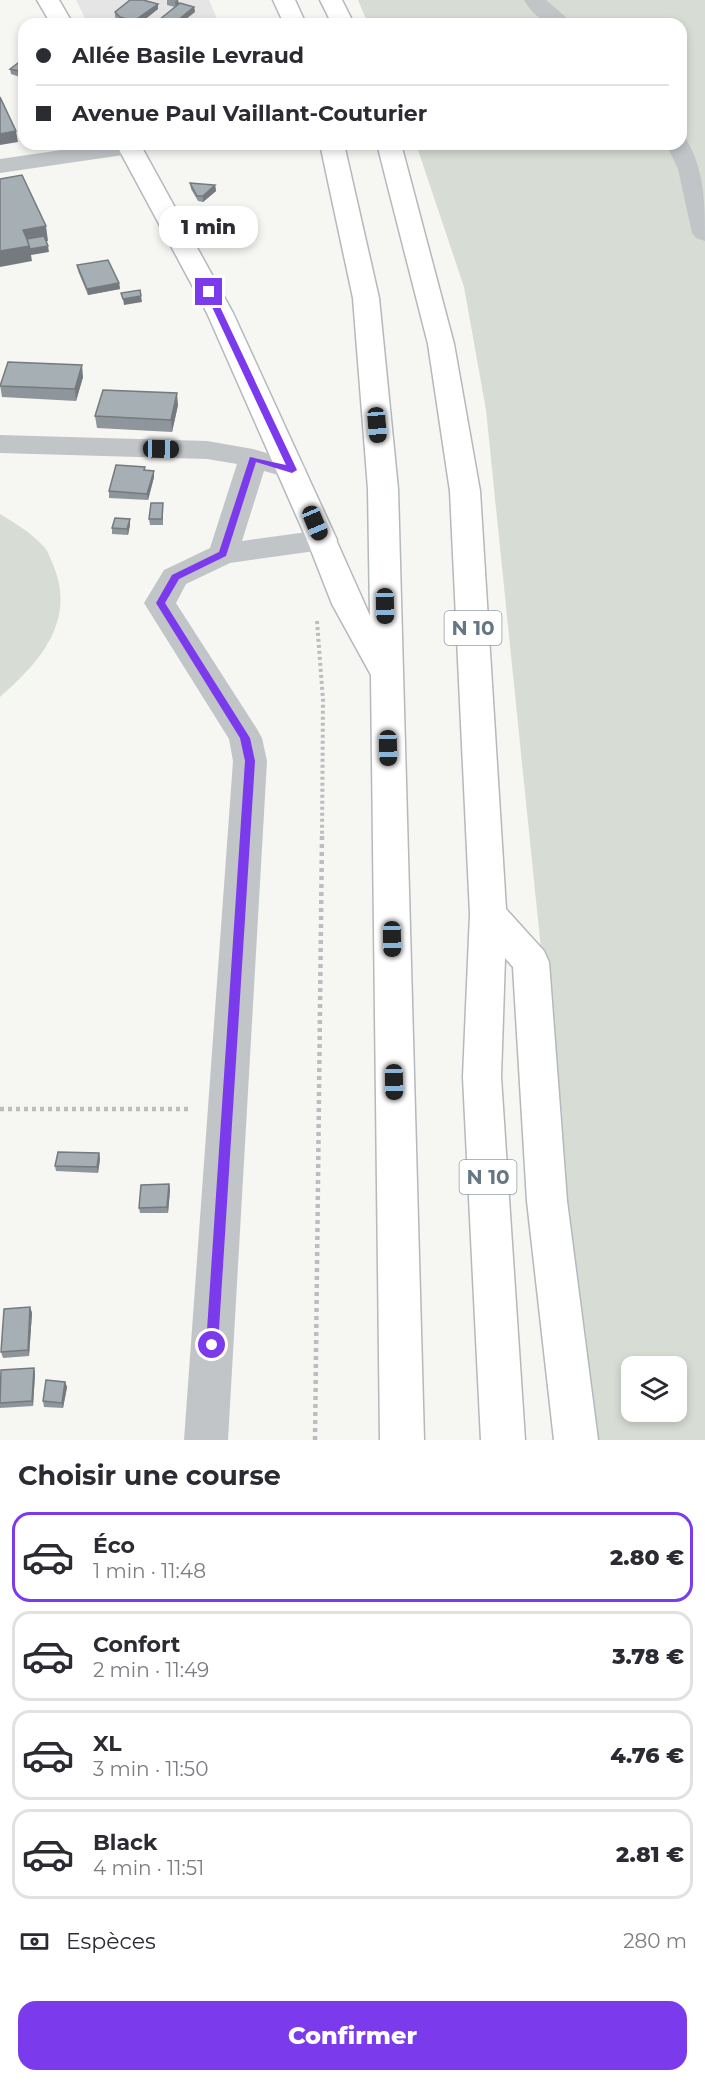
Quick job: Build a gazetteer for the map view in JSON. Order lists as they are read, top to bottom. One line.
{"streets":{"main road":["N 10"]},"page":{"banner":["Allée Basile Levraud","Avenue Paul Vaillant-Couturier"],"bubble":"1 min","heading":"Choisir une course","list":[{"name":"Éco","note":"1 min · 11:48","value":"2.80 €"},{"name":"Confort","note":"2 min · 11:49","value":"3.78 €"},{"name":"XL","note":"3 min · 11:50","value":"4.76 €"},{"name":"Black","note":"4 min · 11:51","value":"2.81 €"}],"pay":["Espèces","280 m"],"buttons":"Confirmer"}}
